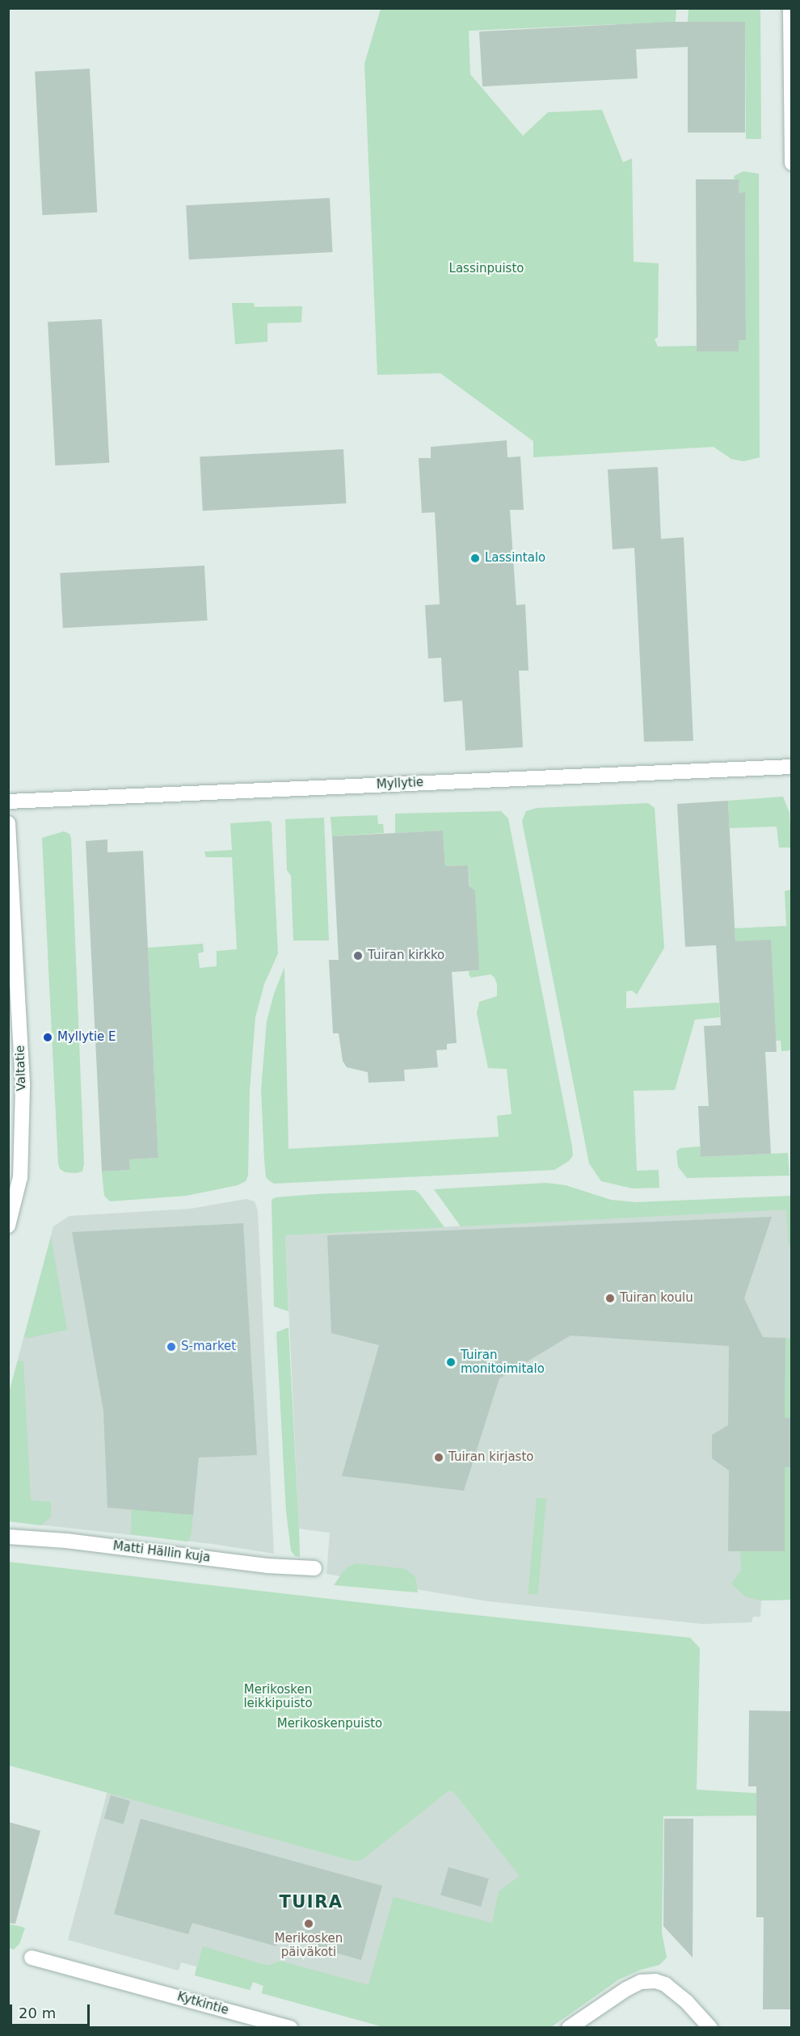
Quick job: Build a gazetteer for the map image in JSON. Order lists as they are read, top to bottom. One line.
{"streets":{"street":["Myllytie","Valtatie","Matti Hällin kuja","Kytkintie"]},"districts":["TUIRA"],"parks":["Lassinpuisto","Merikosken leikkipuisto","Merikoskenpuisto"],"places":["Lassintalo","Tuiran kirkko","Myllytie E","Tuiran koulu","S-market","Tuiran monitoimitalo","Tuiran kirjasto","Merikosken päiväkoti"],"scale_bar":"20 m"}
